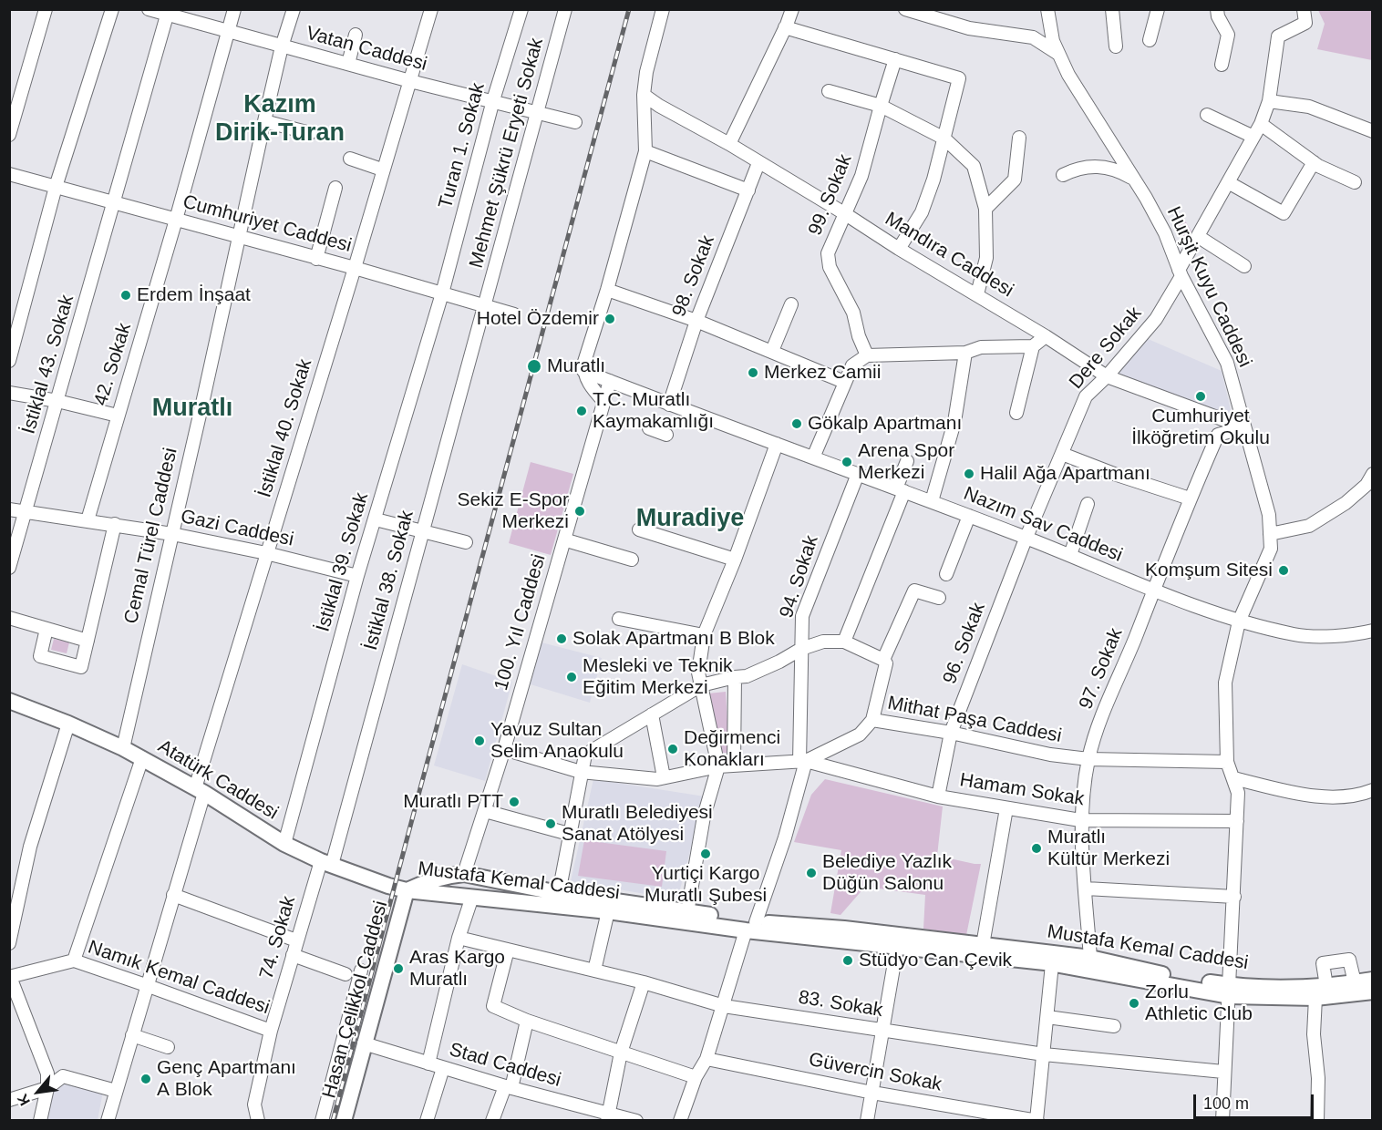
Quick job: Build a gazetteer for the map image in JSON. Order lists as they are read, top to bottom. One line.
{"streets":{"main road":["Atatürk Caddesi","Mustafa Kemal Caddesi","Hasan Çelikkol Caddesi"],"street":["Vatan Caddesi","Turan 1. Sokak","Mehmet Şükrü Eryeti Sokak","99. Sokak","Cumhuriyet Caddesi","Mandıra Caddesi","98. Sokak","Hurşit Kuyu Caddesi","Dere Sokak","İstiklal 43. Sokak","42. Sokak","İstiklal 40. Sokak","Nazım Sav Caddesi","Gazi Caddesi","Cemal Türel Caddesi","İstiklal 39. Sokak","94. Sokak","İstiklal 38. Sokak","100. Yıl Caddesi","96. Sokak","97. Sokak","Mithat Paşa Caddesi","Hamam Sokak","74. Sokak","Namık Kemal Caddesi","83. Sokak","Stad Caddesi","Güvercin Sokak"]},"crossings":[["Vatan Caddesi","Turan 1. Sokak"],["Vatan Caddesi","Mehmet Şükrü Eryeti Sokak"],["Vatan Caddesi","İstiklal 43. Sokak"],["Vatan Caddesi","42. Sokak"],["Vatan Caddesi","İstiklal 40. Sokak"],["Vatan Caddesi","Cemal Türel Caddesi"],["Turan 1. Sokak","Cumhuriyet Caddesi"],["Turan 1. Sokak","İstiklal 39. Sokak"],["Mehmet Şükrü Eryeti Sokak","Cumhuriyet Caddesi"],["Mehmet Şükrü Eryeti Sokak","İstiklal 38. Sokak"],["99. Sokak","Mandıra Caddesi"],["Cumhuriyet Caddesi","İstiklal 43. Sokak"],["Cumhuriyet Caddesi","42. Sokak"],["Cumhuriyet Caddesi","İstiklal 40. Sokak"],["Cumhuriyet Caddesi","Cemal Türel Caddesi"],["Cumhuriyet Caddesi","İstiklal 39. Sokak"],["Cumhuriyet Caddesi","İstiklal 38. Sokak"],["Mandıra Caddesi","98. Sokak"],["Mandıra Caddesi","Hurşit Kuyu Caddesi"],["Mandıra Caddesi","Dere Sokak"],["Mandıra Caddesi","97. Sokak"],["98. Sokak","Nazım Sav Caddesi"],["Hurşit Kuyu Caddesi","Dere Sokak"],["Hurşit Kuyu Caddesi","Nazım Sav Caddesi"],["Hurşit Kuyu Caddesi","97. Sokak"],["Hurşit Kuyu Caddesi","Mithat Paşa Caddesi"],["Hurşit Kuyu Caddesi","Hamam Sokak"],["Hurşit Kuyu Caddesi","Mustafa Kemal Caddesi"],["Hurşit Kuyu Caddesi","83. Sokak"],["Dere Sokak","Nazım Sav Caddesi"],["Dere Sokak","96. Sokak"],["İstiklal 43. Sokak","Gazi Caddesi"],["42. Sokak","Gazi Caddesi"],["İstiklal 40. Sokak","Gazi Caddesi"],["İstiklal 40. Sokak","Atatürk Caddesi"],["İstiklal 40. Sokak","Namık Kemal Caddesi"],["Nazım Sav Caddesi","94. Sokak"],["Nazım Sav Caddesi","100. Yıl Caddesi"],["Nazım Sav Caddesi","96. Sokak"],["Nazım Sav Caddesi","97. Sokak"],["Gazi Caddesi","Cemal Türel Caddesi"],["Gazi Caddesi","İstiklal 39. Sokak"],["Cemal Türel Caddesi","Atatürk Caddesi"],["İstiklal 39. Sokak","Atatürk Caddesi"],["94. Sokak","Mithat Paşa Caddesi"],["94. Sokak","Hamam Sokak"],["94. Sokak","Mustafa Kemal Caddesi"],["94. Sokak","83. Sokak"],["94. Sokak","Güvercin Sokak"],["İstiklal 38. Sokak","Atatürk Caddesi"],["İstiklal 38. Sokak","74. Sokak"],["100. Yıl Caddesi","Mithat Paşa Caddesi"],["100. Yıl Caddesi","Mustafa Kemal Caddesi"],["96. Sokak","Mithat Paşa Caddesi"],["96. Sokak","Hamam Sokak"],["97. Sokak","Mithat Paşa Caddesi"],["97. Sokak","Hamam Sokak"],["97. Sokak","Mustafa Kemal Caddesi"],["Mithat Paşa Caddesi","Hamam Sokak"],["Atatürk Caddesi","Mustafa Kemal Caddesi"],["Atatürk Caddesi","74. Sokak"],["Atatürk Caddesi","Hasan Çelikkol Caddesi"],["Mustafa Kemal Caddesi","Hasan Çelikkol Caddesi"],["74. Sokak","Namık Kemal Caddesi"],["Hasan Çelikkol Caddesi","Stad Caddesi"]],"districts":["Kazım Dirik-Turan","Muratlı","Muradiye"],"places":["Erdem İnşaat","Hotel Özdemir","Muratlı","Merkez Camii","Cumhuriyet İlköğretim Okulu","T.C. Muratlı Kaymakamlığı","Gökalp Apartmanı","Arena Spor Merkezi","Halil Ağa Apartmanı","Sekiz E-Spor Merkezi","Komşum Sitesi","Solak Apartmanı B Blok","Mesleki ve Teknik Eğitim Merkezi","Yavuz Sultan Selim Anaokulu","Değirmenci Konakları","Muratlı PTT","Muratlı Belediyesi Sanat Atölyesi","Muratlı Kültür Merkezi","Yurtiçi Kargo Muratlı Şubesi","Belediye Yazlık Düğün Salonu","Stüdyo Can Çevik","Aras Kargo Muratlı","Zorlu Athletic Club","Genç Apartmanı A Blok"],"scale_bar":"100 m","north":"bottom left"}
